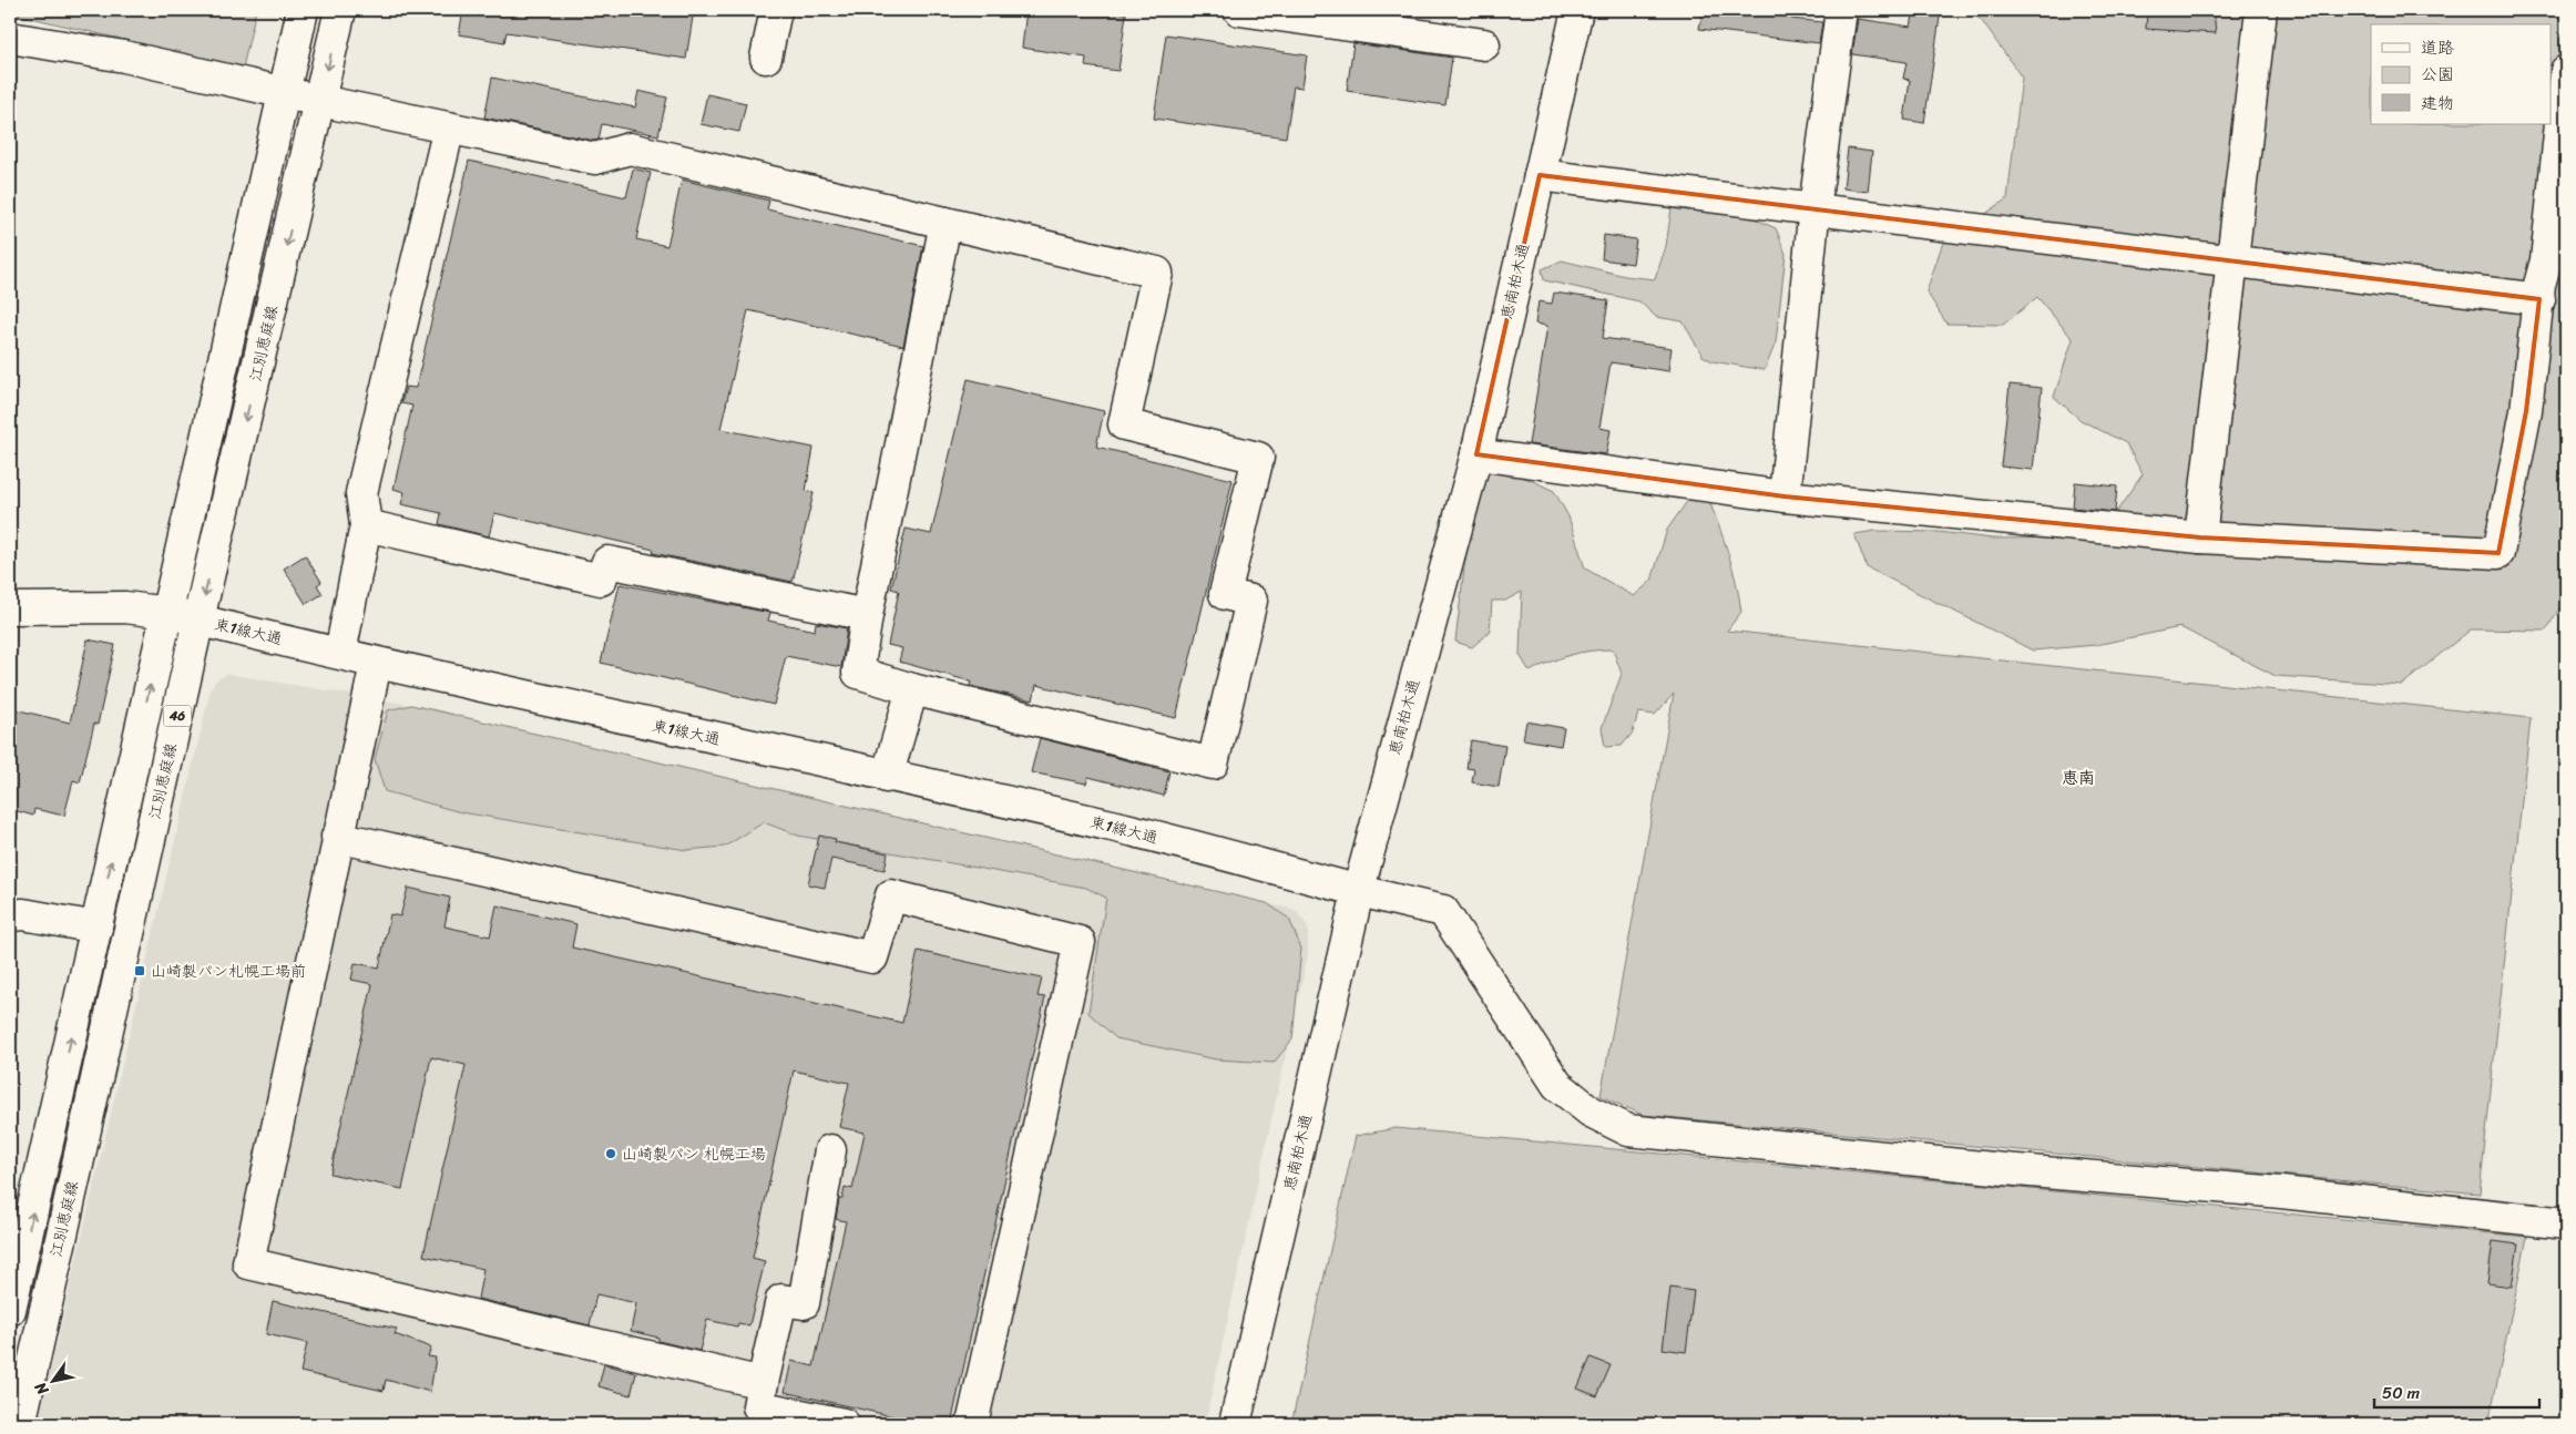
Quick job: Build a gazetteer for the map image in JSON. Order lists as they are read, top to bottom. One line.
{"streets":{"street":["恵南柏木通","江別恵庭線","東1線大通","46"]},"crossings":[["恵南柏木通","東1線大通"],["江別恵庭線","東1線大通"]],"districts":["恵南"],"places":{"transit":["山崎製パン札幌工場前"],"other":["山崎製パン 札幌工場"]},"legend":["道路","公園","建物"],"scale_bar":"50 m","north":"bottom left"}
